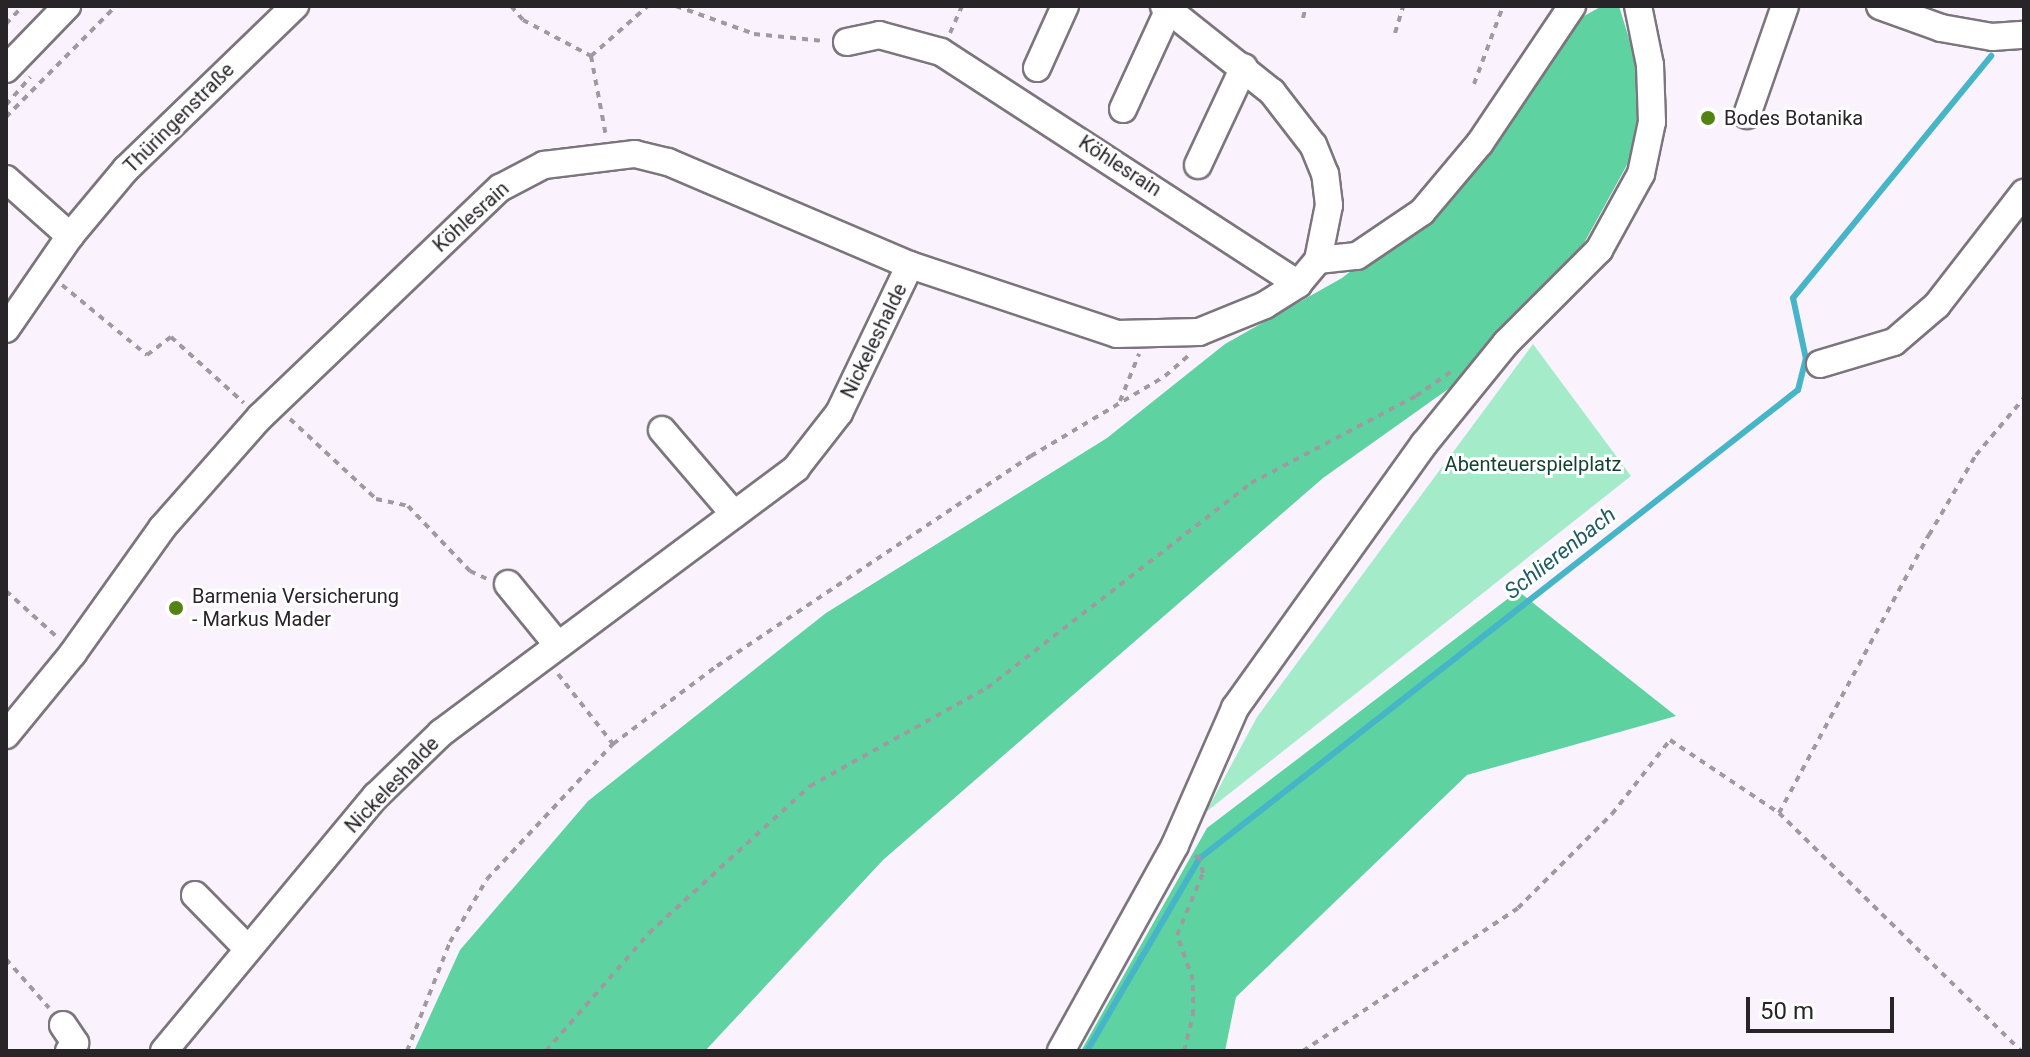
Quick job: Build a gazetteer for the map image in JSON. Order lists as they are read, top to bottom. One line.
{"streets":{"street":["Thüringenstraße","Köhlesrain","Nickeleshalde"]},"crossings":[["Köhlesrain","Nickeleshalde"]],"water":["Schlierenbach"],"parks":["Abenteuerspielplatz"],"places":["Bodes Botanika","Barmenia Versicherung - Markus Mader"],"scale_bar":"50 m"}
